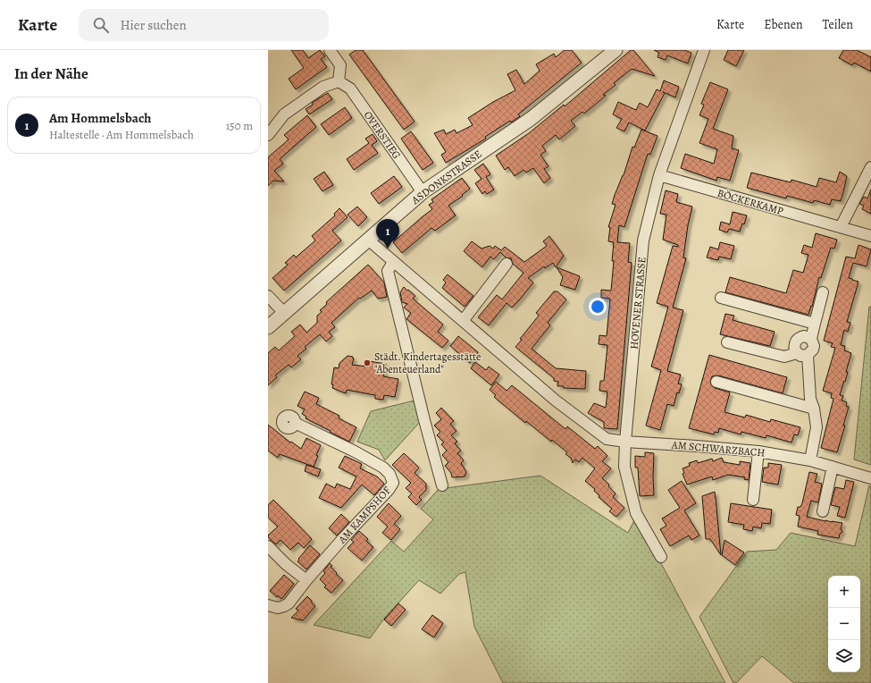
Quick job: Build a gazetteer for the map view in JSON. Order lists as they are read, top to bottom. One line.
{"streets":{"street":["OVERSTIEG","ASDONKSTRASSE","BÖCKERKAMP","HOVENER STRASSE","AM SCHWARZBACH","AM KAMPSHOF"]},"crossings":[["OVERSTIEG","ASDONKSTRASSE"],["ASDONKSTRASSE","AM SCHWARZBACH"],["BÖCKERKAMP","HOVENER STRASSE"],["HOVENER STRASSE","AM SCHWARZBACH"]],"places":["Städt. Kindertagesstätte \"Abenteuerland\""],"page":{"header":"Karte","search":"Hier suchen","nav":["Karte","Ebenen","Teilen"],"heading":"In der Nähe","list":[{"mark":"1","name":"Am Hommelsbach","note":"Haltestelle · Am Hommelsbach","value":"150 m"}],"pins":"1","map_buttons":["+","−"]}}
